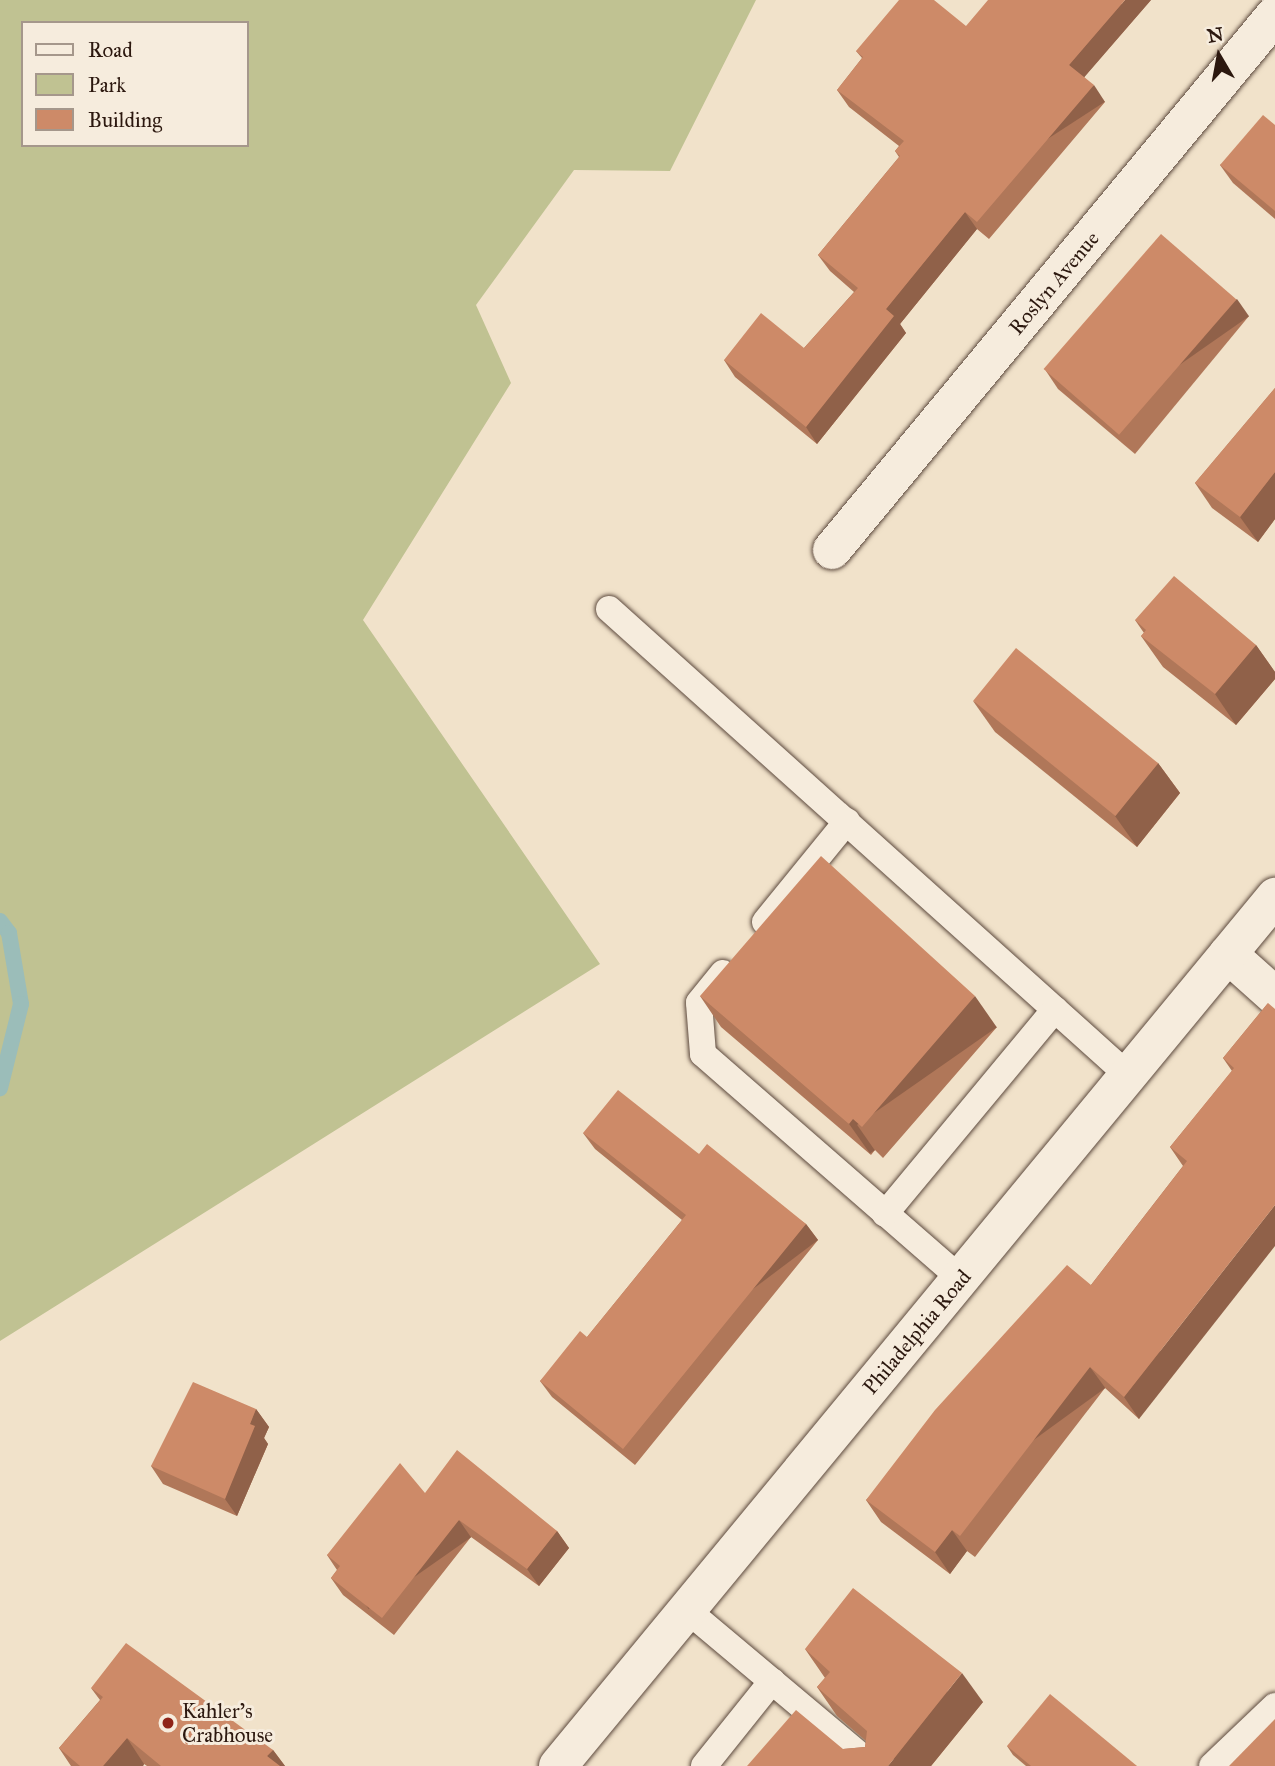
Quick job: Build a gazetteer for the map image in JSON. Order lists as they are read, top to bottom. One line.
{"streets":{"main road":["Roslyn Avenue","Philadelphia Road"]},"places":["Kahler’s Crabhouse"],"legend":["Road","Park","Building"],"north":"top"}
